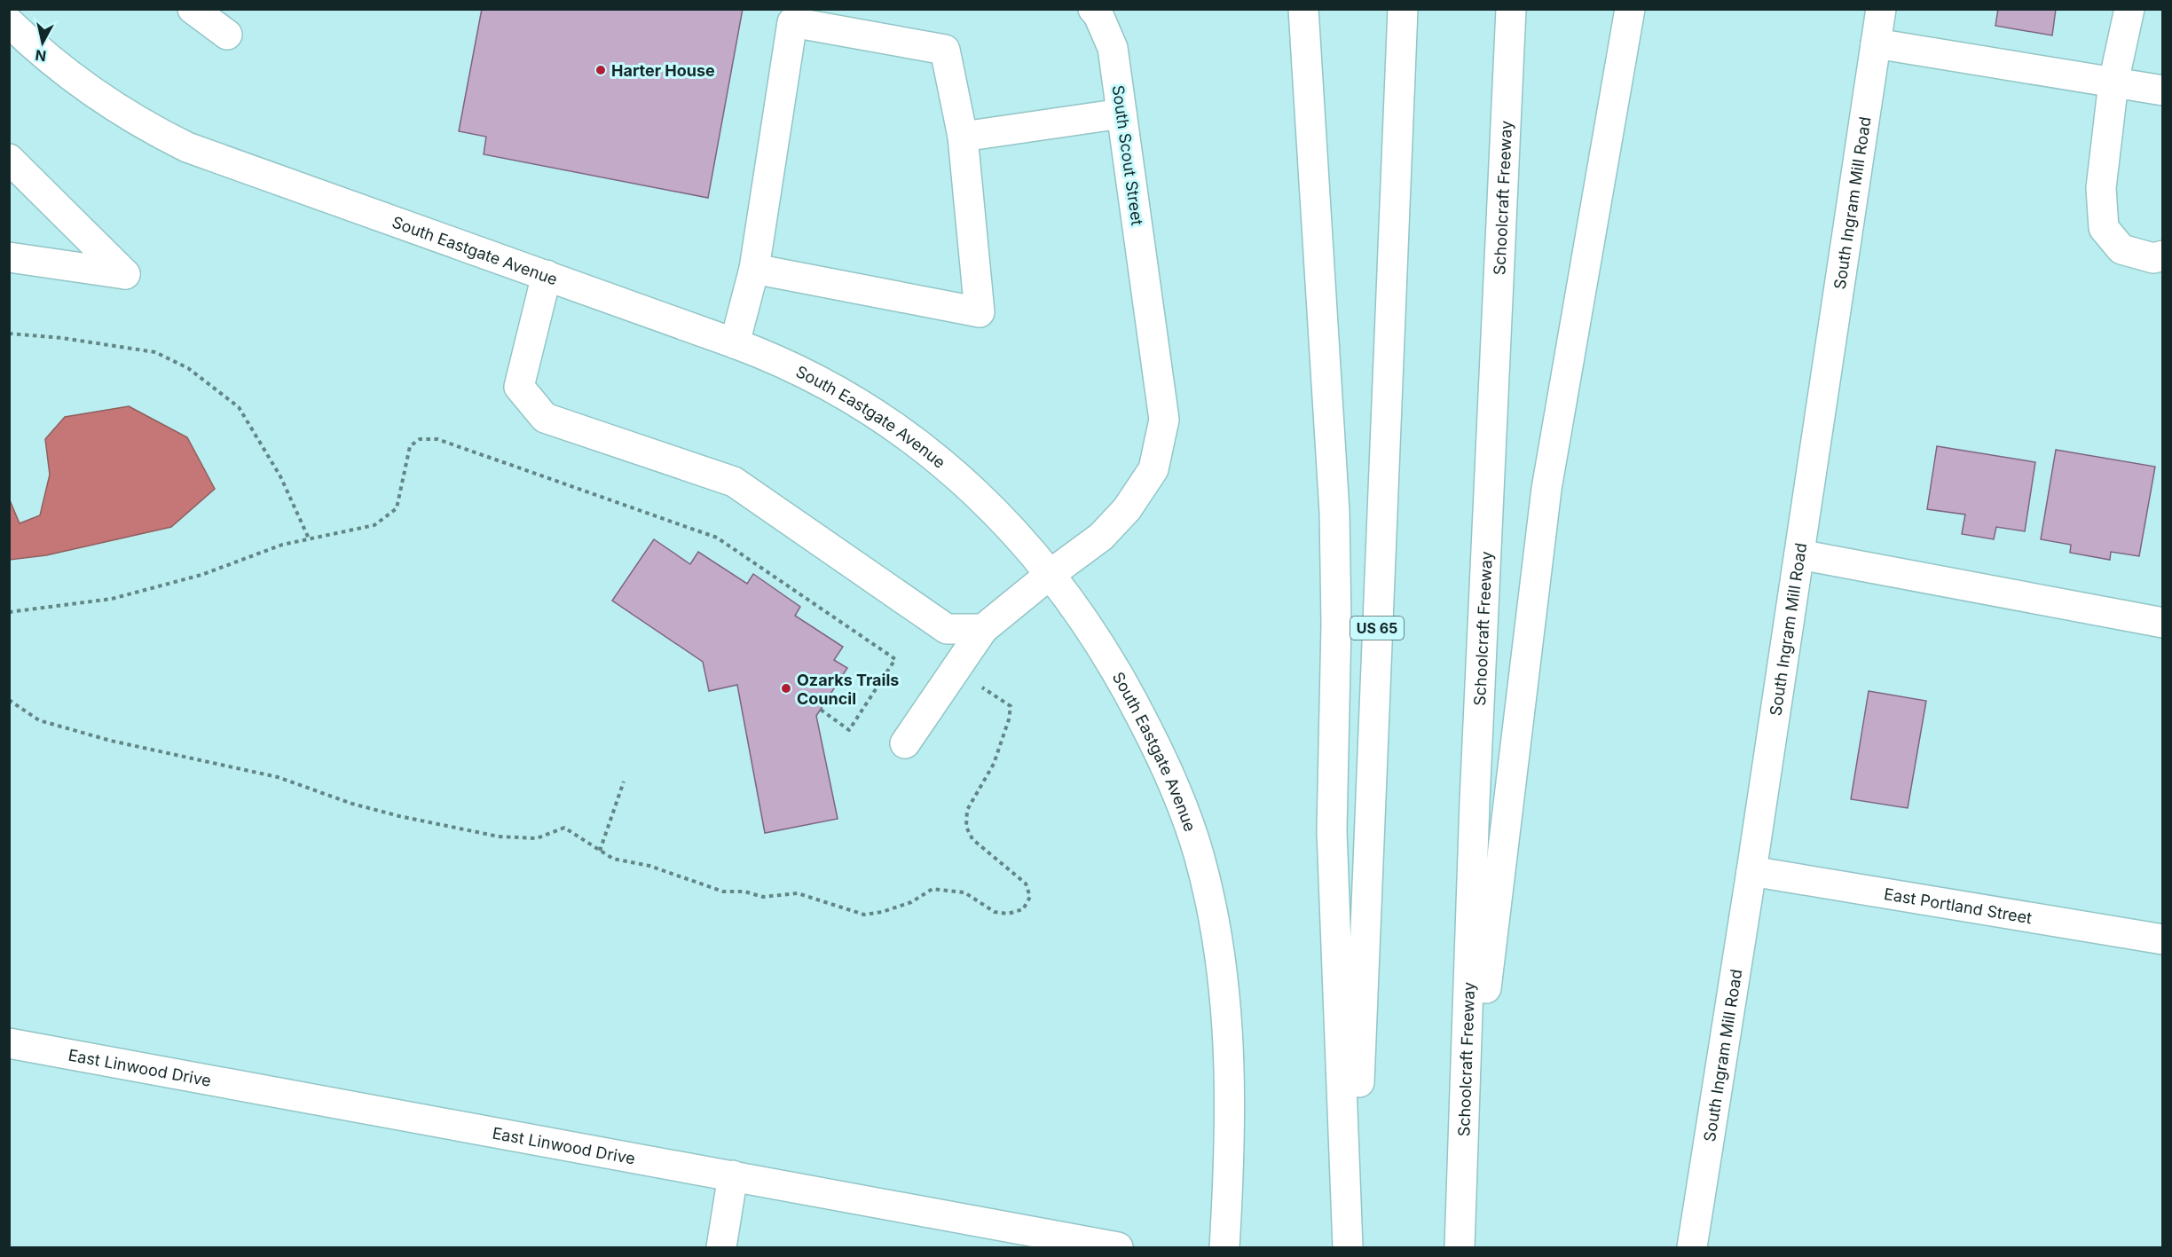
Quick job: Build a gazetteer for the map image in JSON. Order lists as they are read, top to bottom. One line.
{"streets":{"main road":["South Scout Street","Schoolcraft Freeway","South Ingram Mill Road","South Eastgate Avenue","US 65","East Portland Street","East Linwood Drive"]},"crossings":[["South Scout Street","South Eastgate Avenue"],["South Ingram Mill Road","East Portland Street"]],"places":["Harter House","Ozarks Trails Council"],"north":"bottom"}
